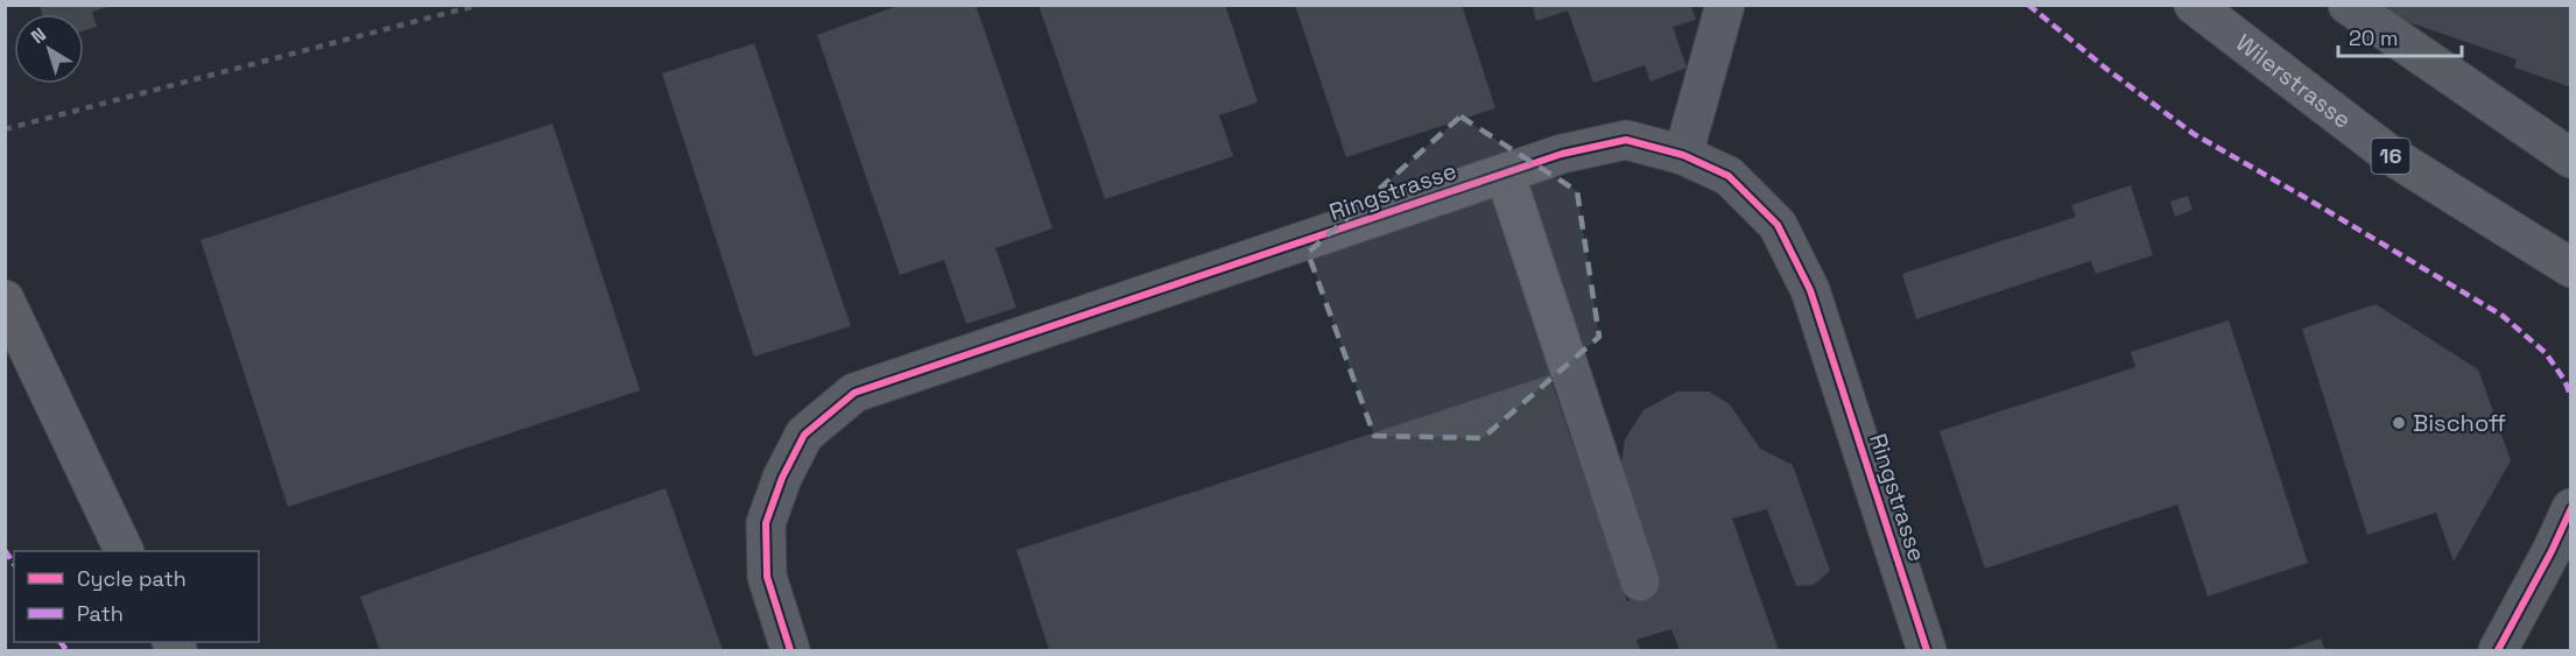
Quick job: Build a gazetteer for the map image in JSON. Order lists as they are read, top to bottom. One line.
{"streets":{"main road":["Wilerstrasse","16"],"street":["Ringstrasse"]},"places":["Bischoff"],"legend":["Cycle path","Path"],"scale_bar":"20 m","north":"top left"}
